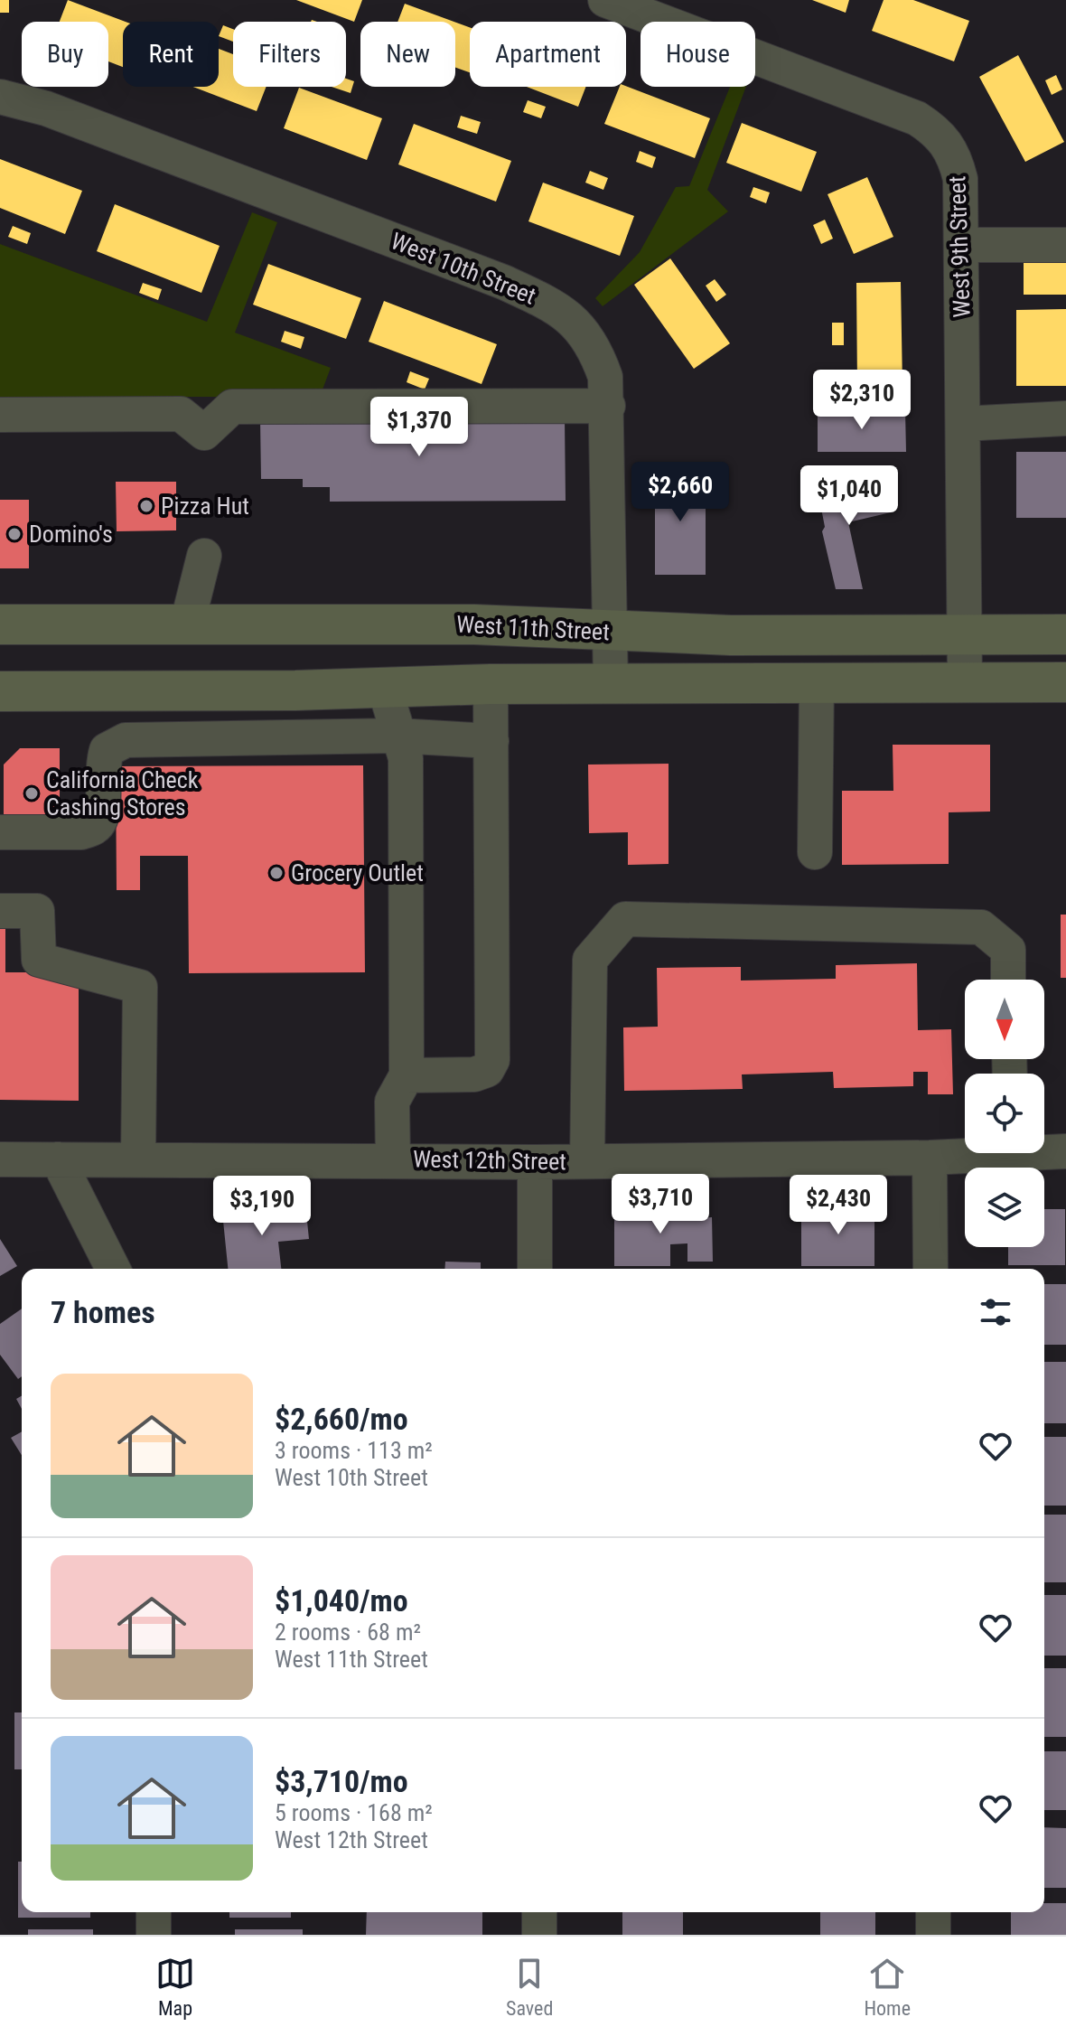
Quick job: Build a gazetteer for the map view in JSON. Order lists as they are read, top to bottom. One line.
{"streets":{"main road":["West 11th Street"],"street":["West 9th Street","West 10th Street","West 12th Street"]},"crossings":[["West 9th Street","West 11th Street"],["West 10th Street","West 11th Street"]],"places":["Pizza Hut","Domino's","California Check Cashing Stores","Grocery Outlet"],"north":"bottom","page":{"chip":["Buy","Rent","Filters","New","Apartment","House"],"price":["$2,310","$1,370","$2,660","$1,040","$3,710","$2,430","$3,190"],"heading":"7 homes","list":[{"name":"$2,660/mo","note":"3 rooms · 113 m² · West 10th Street"},{"name":"$1,040/mo","note":"2 rooms · 68 m² · West 11th Street"},{"name":"$3,710/mo","note":"5 rooms · 168 m² · West 12th Street"}],"tabs":["Map","Saved","Home"]}}
